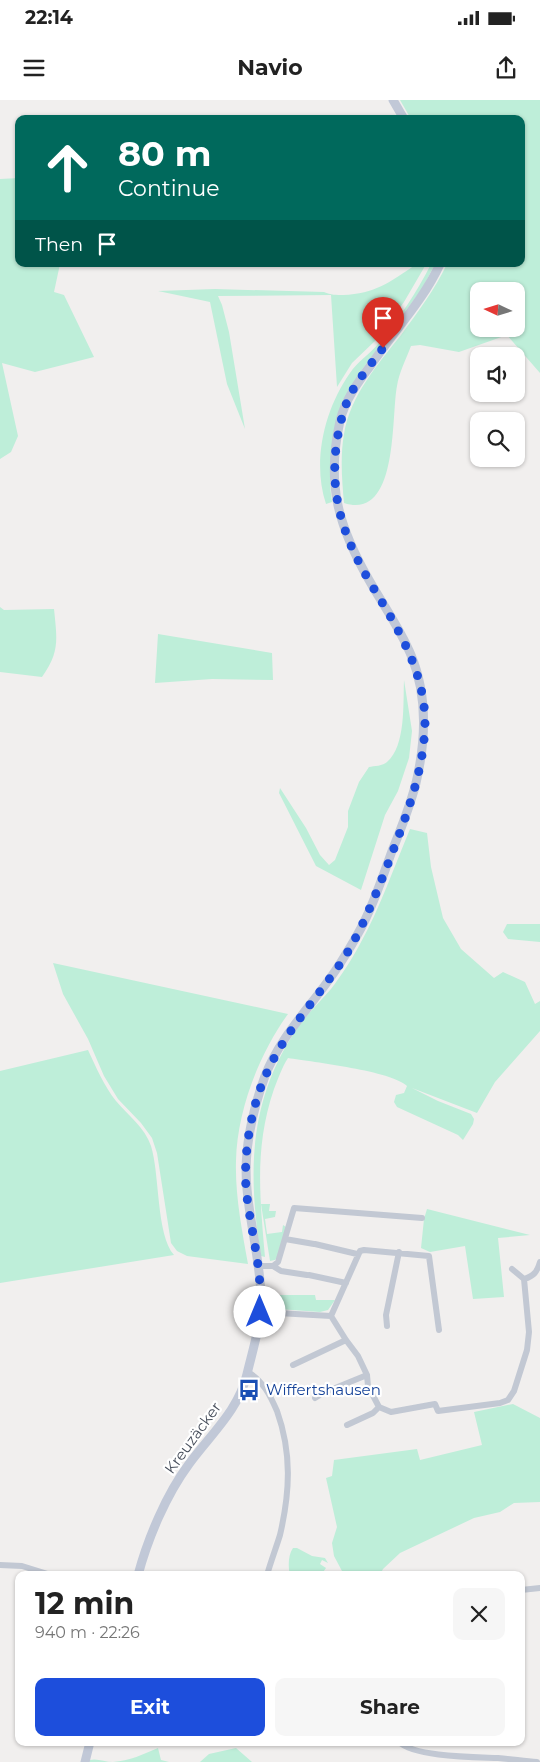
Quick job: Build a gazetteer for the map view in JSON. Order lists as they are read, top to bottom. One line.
{"streets":{"street":["Kreuzäcker"]},"places":{"bus stop":["Wiffertshausen"]},"north":"left","page":{"status":"22:14","header":"Navio","turn":["80 m","Continue"],"then":"Then","heading":["12 min","940 m · 22:26"],"buttons":["Exit","Share"]}}
